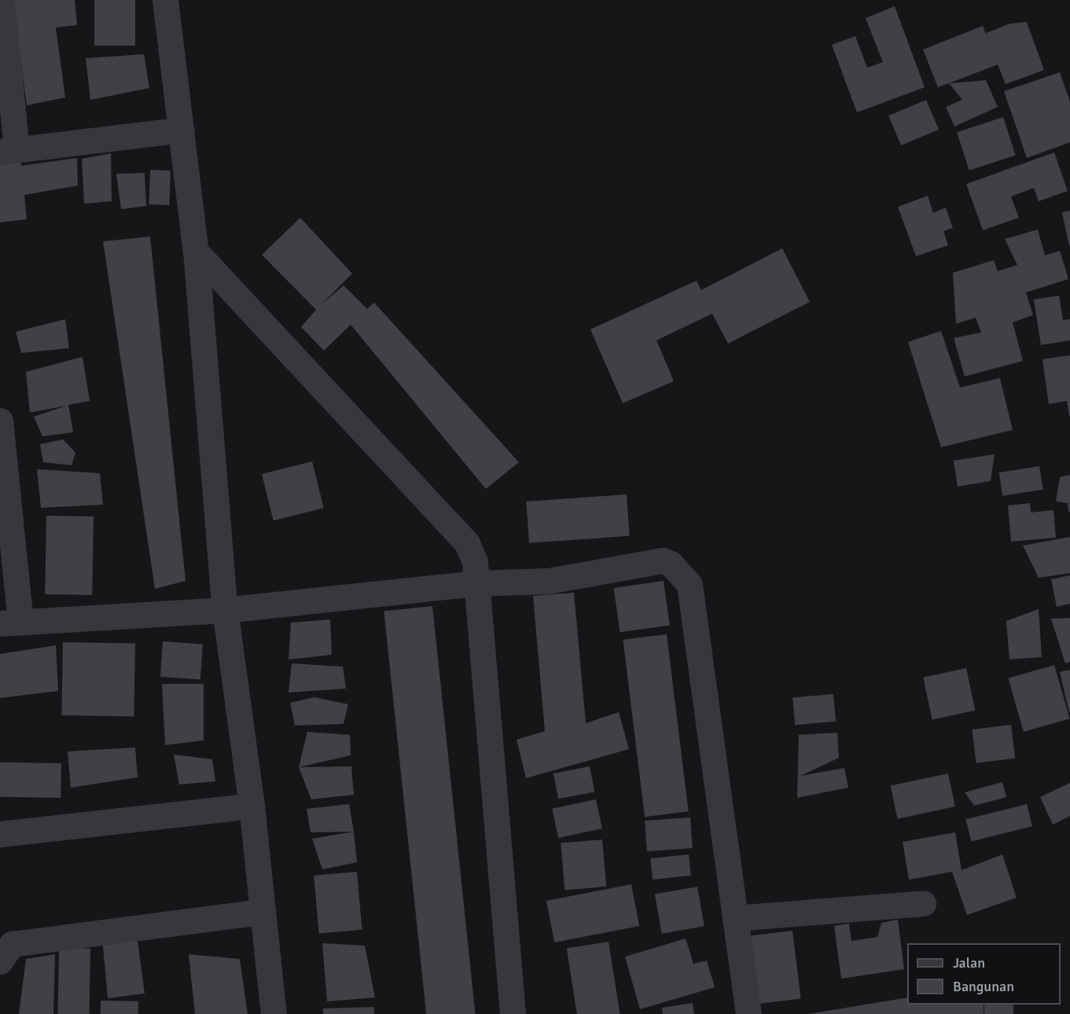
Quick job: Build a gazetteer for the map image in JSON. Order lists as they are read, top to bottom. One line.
{"legend":["Jalan","Bangunan"]}
